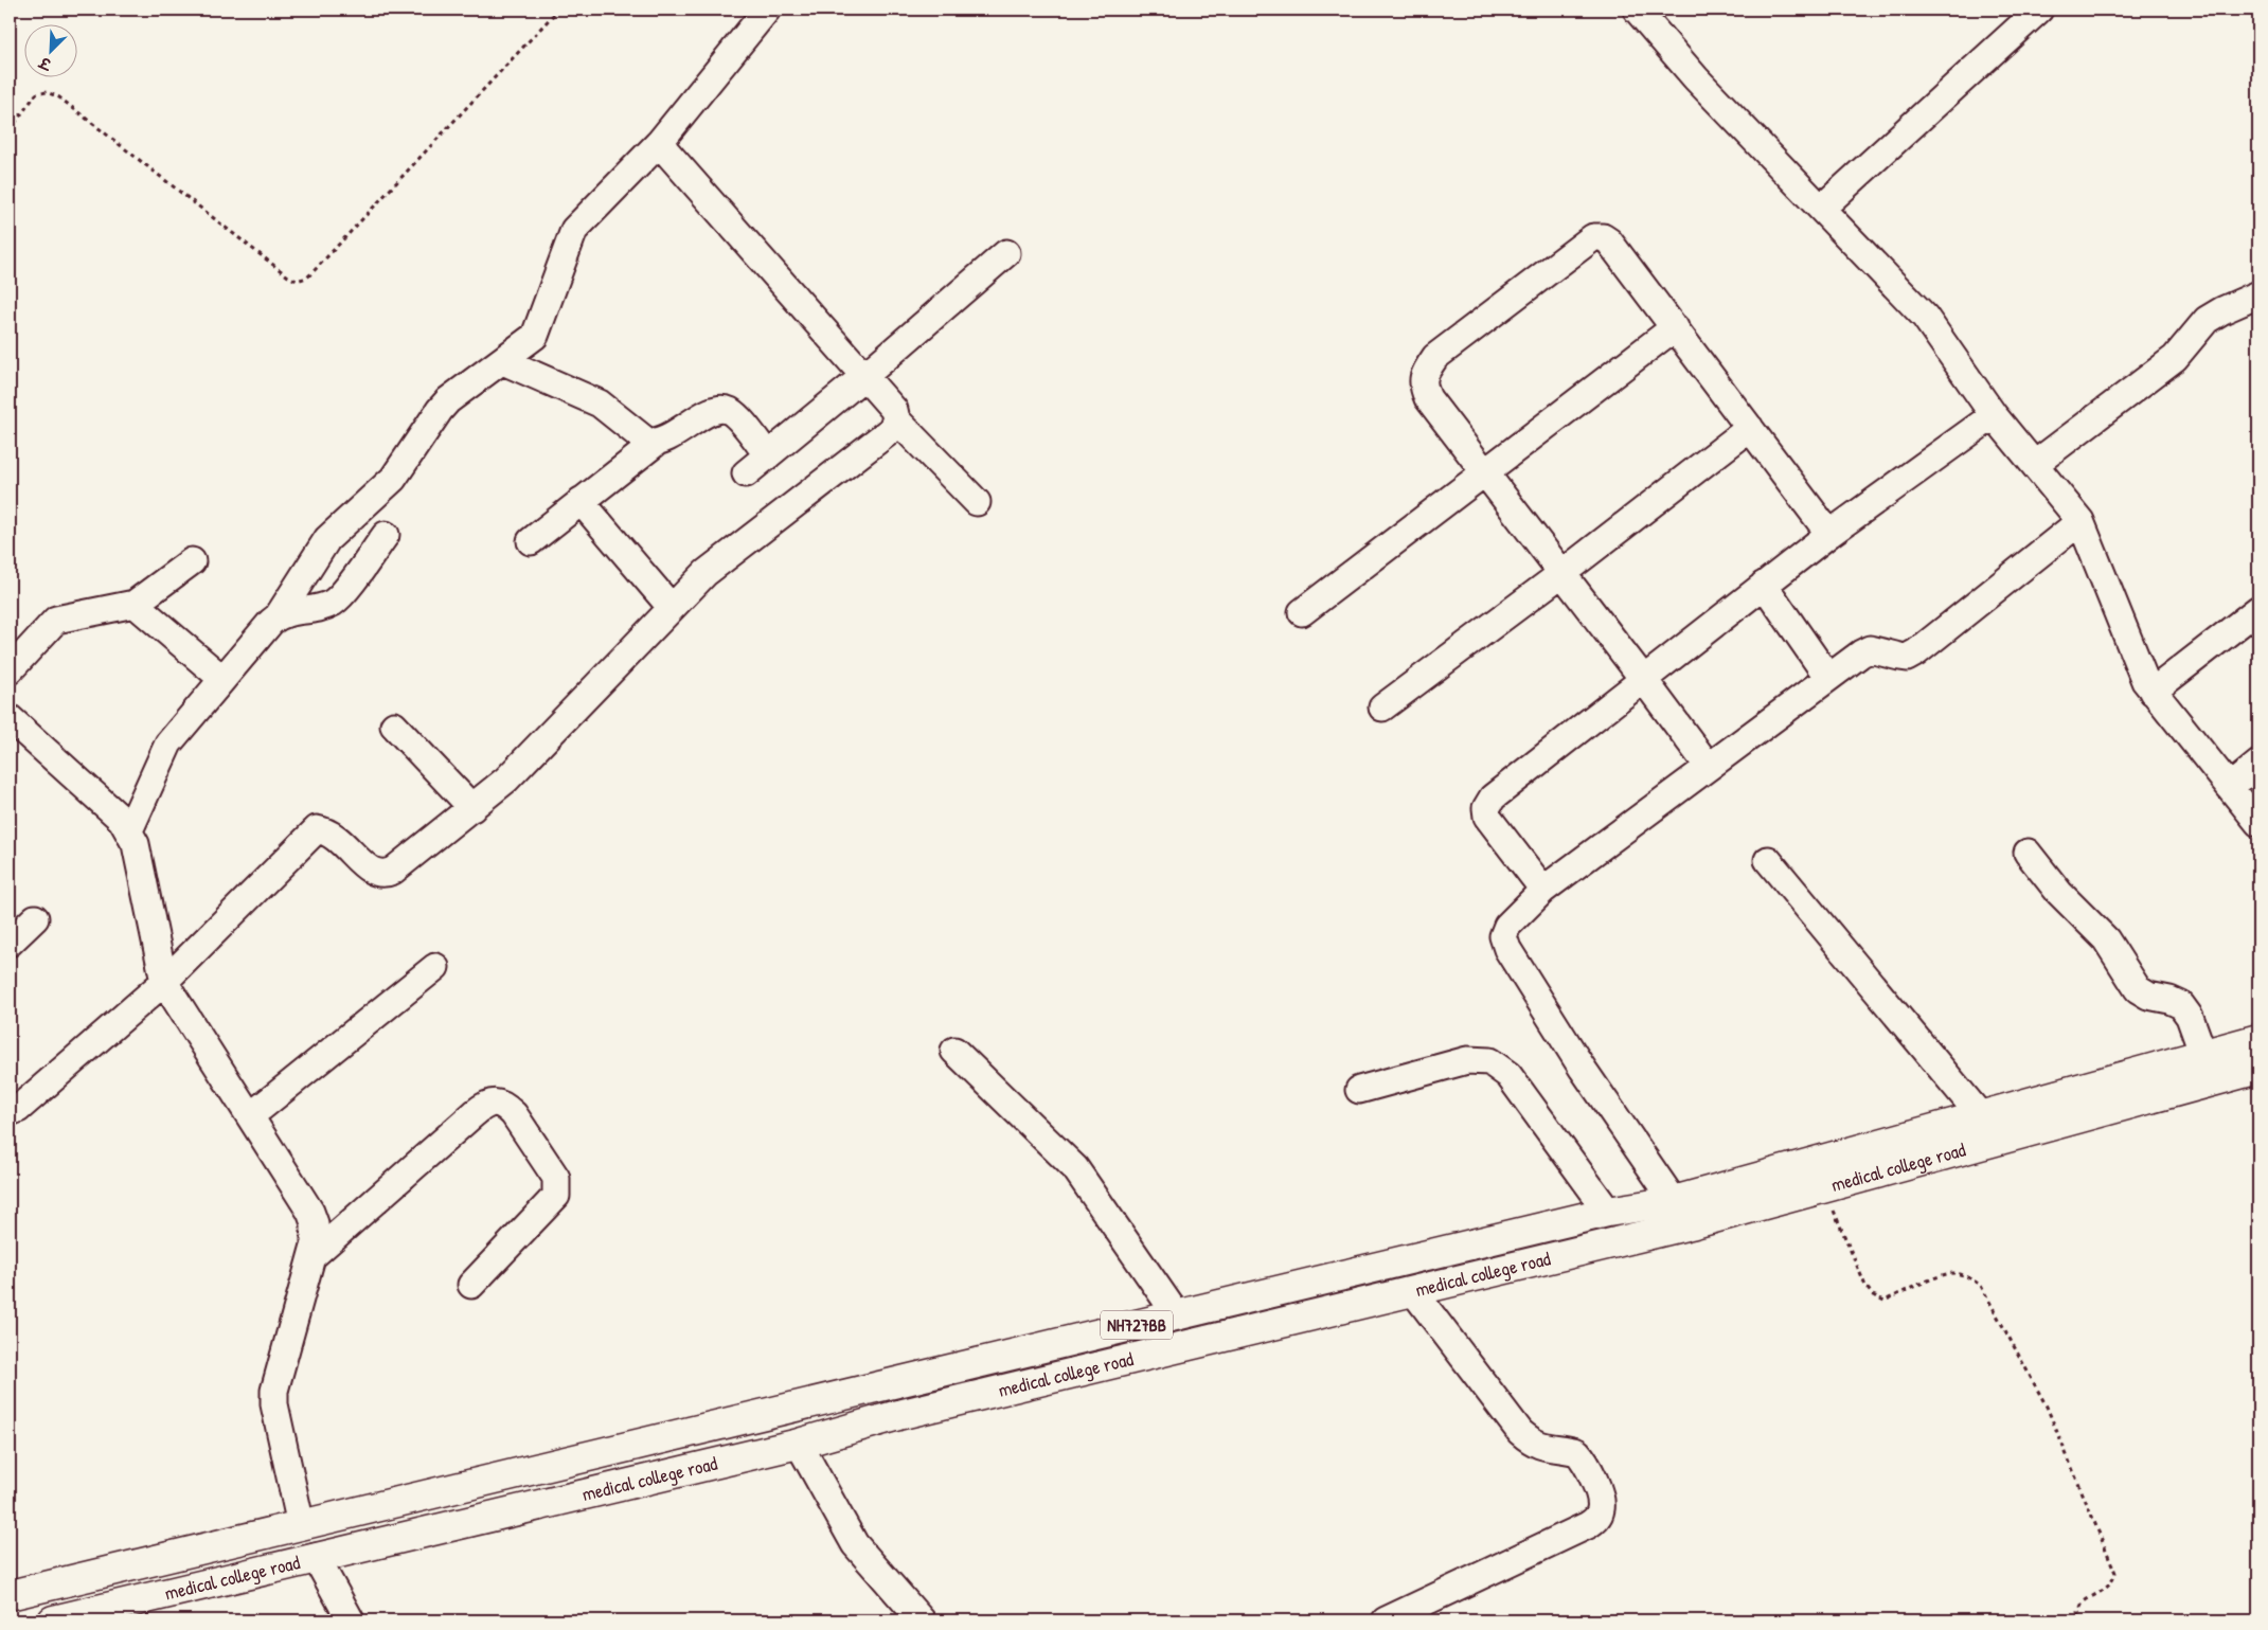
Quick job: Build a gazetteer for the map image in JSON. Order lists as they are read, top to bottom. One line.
{"streets":{"highway":["medical college road","NH727BB"]},"crossings":[["medical college road","NH727BB"]],"north":"bottom left"}
